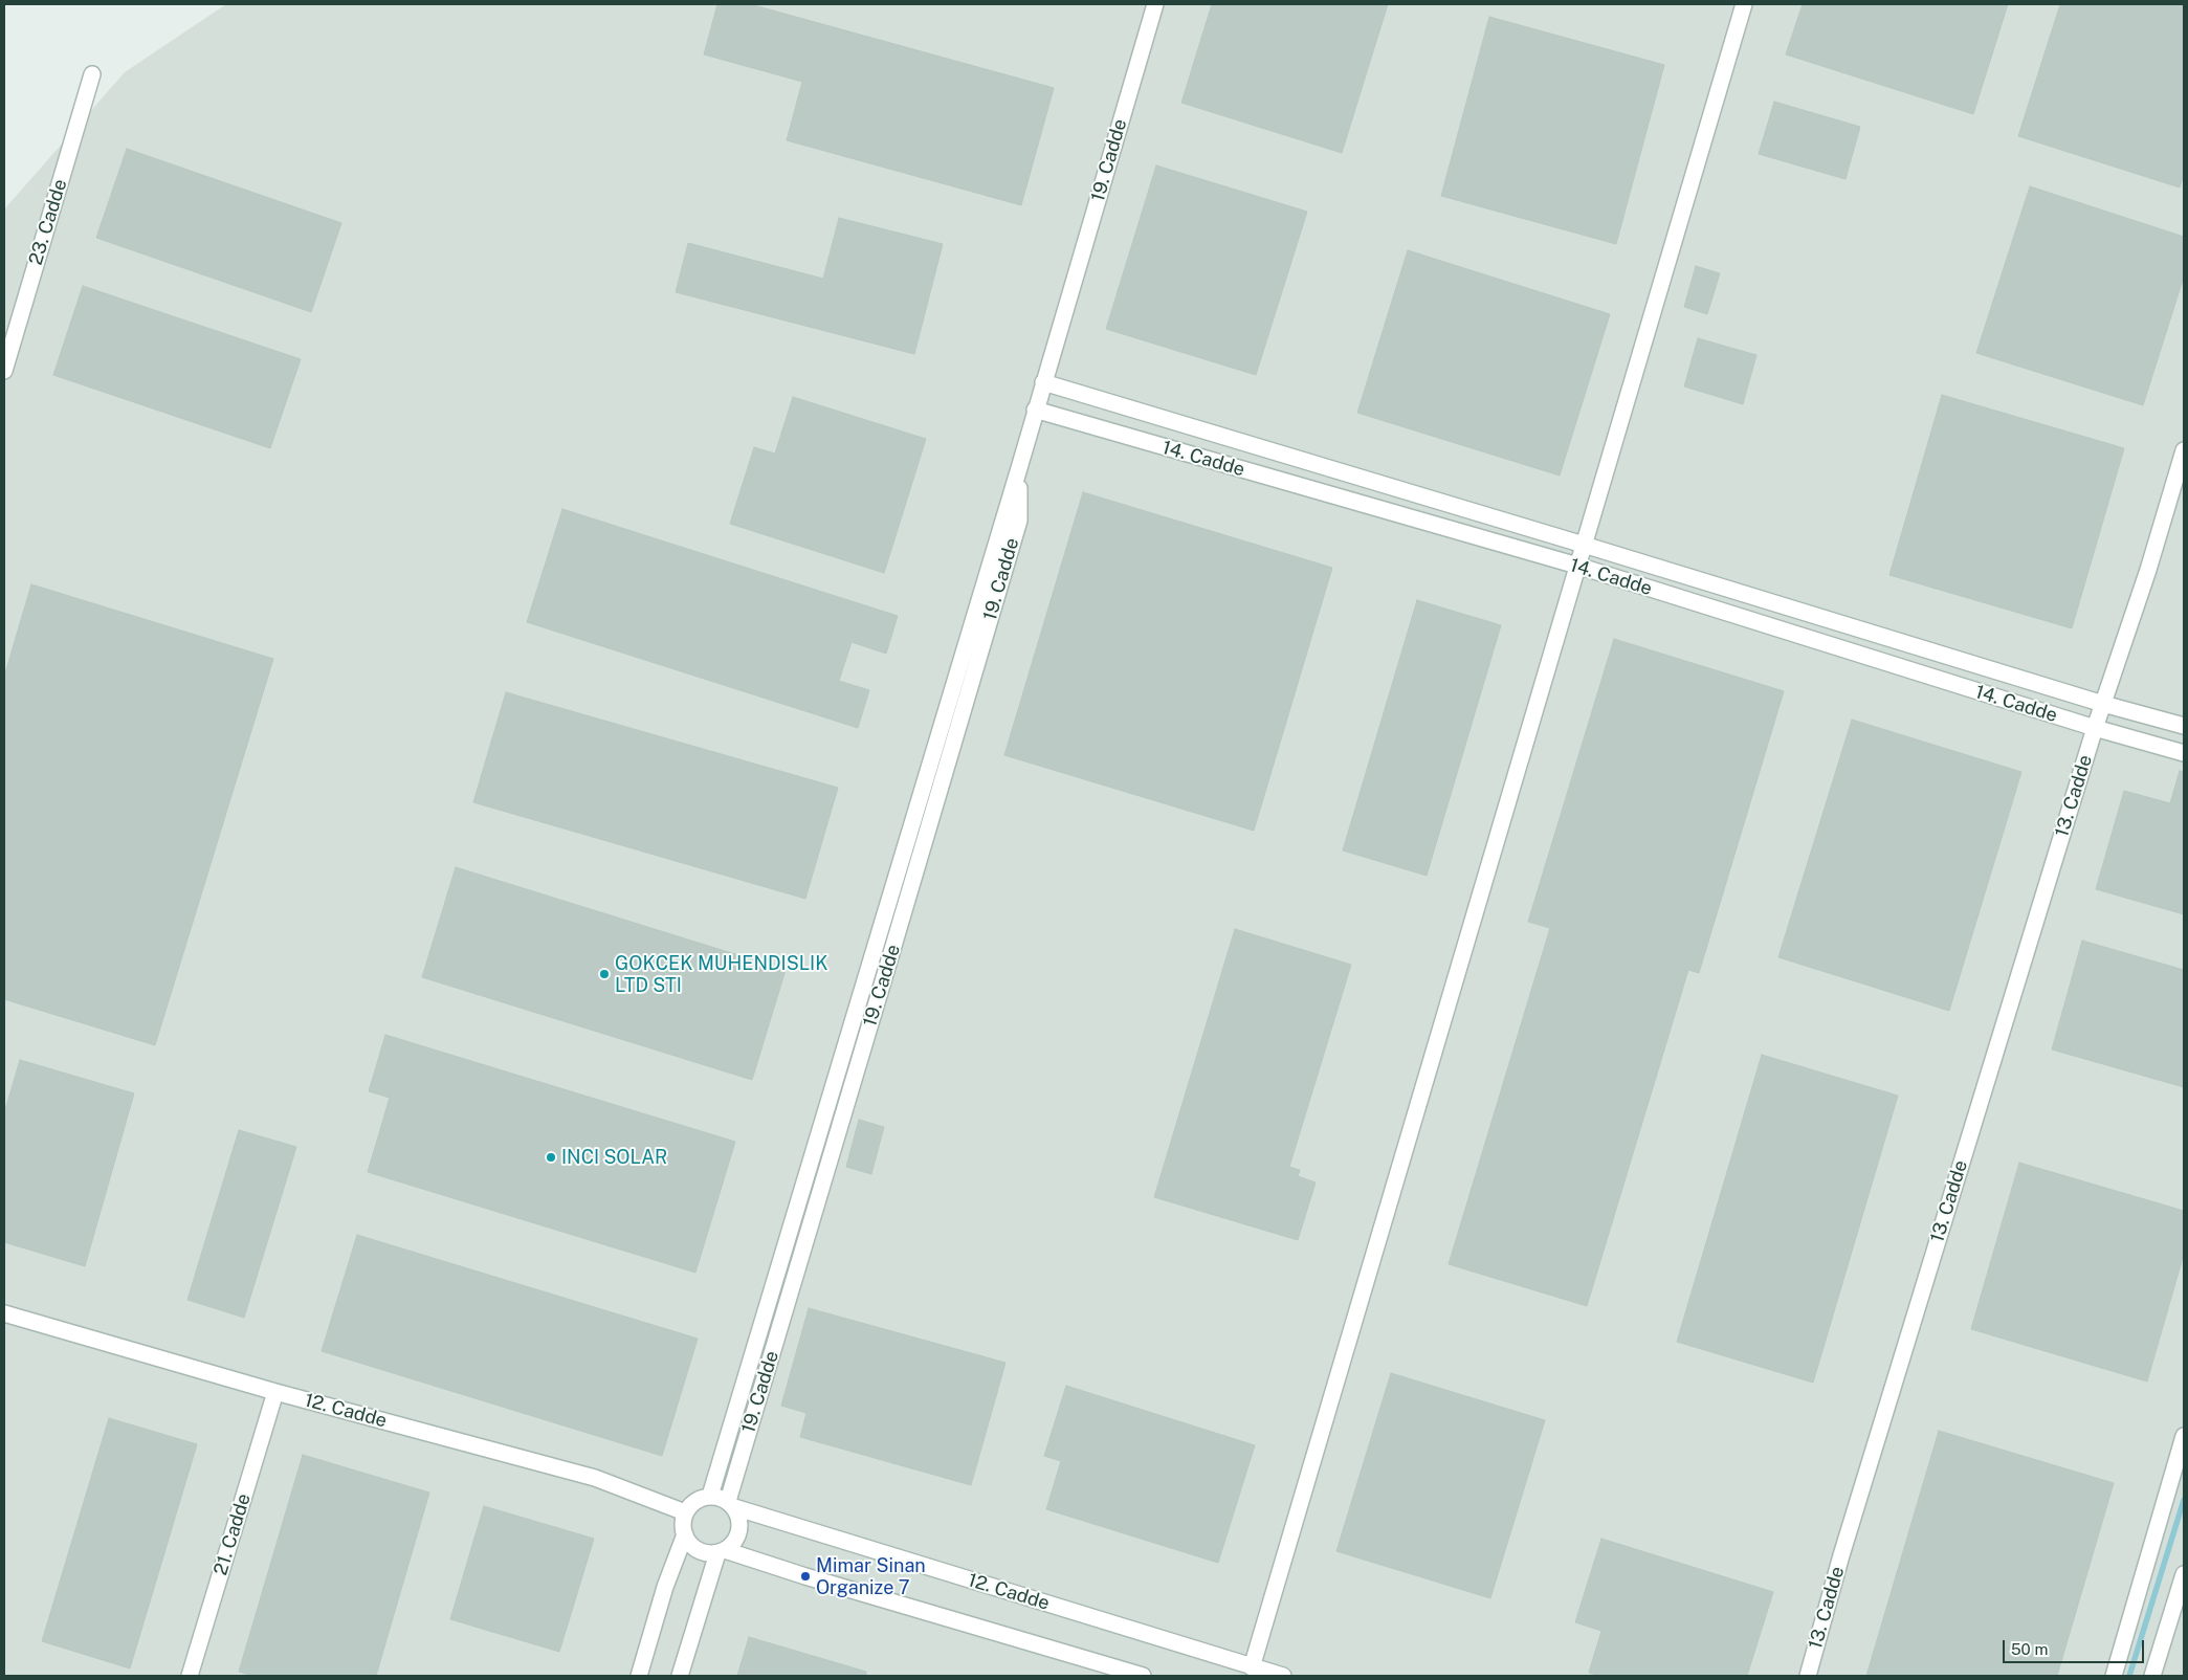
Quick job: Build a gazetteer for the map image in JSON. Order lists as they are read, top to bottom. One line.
{"streets":{"lane":["19. Cadde","23. Cadde","14. Cadde","13. Cadde","12. Cadde","21. Cadde"]},"crossings":[["19. Cadde","14. Cadde"],["19. Cadde","12. Cadde"],["14. Cadde","13. Cadde"],["12. Cadde","21. Cadde"]],"places":["GOKCEK MUHENDISLIK LTD STI","INCI SOLAR","Mimar Sinan Organize 7"],"scale_bar":"50 m"}
